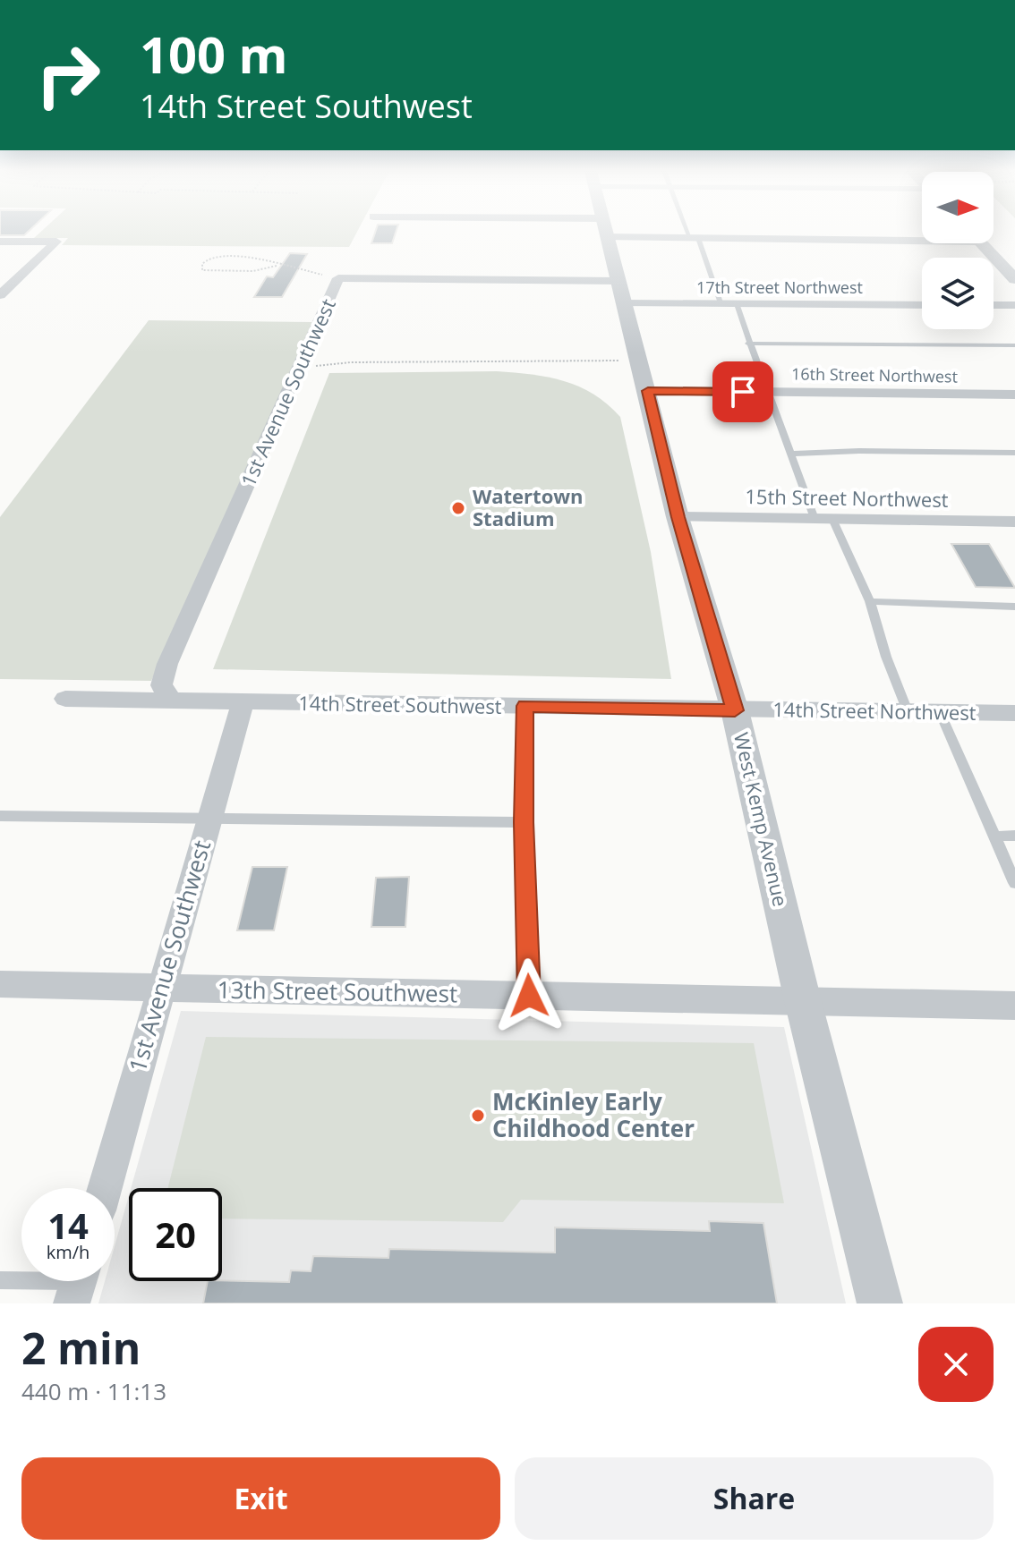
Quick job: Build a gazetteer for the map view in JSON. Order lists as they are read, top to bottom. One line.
{"streets":{"street":["17th Street Northwest","16th Street Northwest","1st Avenue Southwest","15th Street Northwest","14th Street Southwest","14th Street Northwest","West Kemp Avenue","13th Street Southwest"]},"crossings":[["17th Street Northwest","1st Avenue Southwest"],["17th Street Northwest","West Kemp Avenue"],["16th Street Northwest","West Kemp Avenue"],["1st Avenue Southwest","14th Street Southwest"],["1st Avenue Southwest","13th Street Southwest"],["15th Street Northwest","West Kemp Avenue"],["14th Street Southwest","14th Street Northwest"],["14th Street Southwest","West Kemp Avenue"],["14th Street Northwest","West Kemp Avenue"],["West Kemp Avenue","13th Street Southwest"]],"places":["Watertown Stadium","McKinley Early Childhood Center"],"north":"right","page":{"turn":["100 m","14th Street Southwest"],"speed":"14 km/h","limit":"20","heading":["2 min","440 m · 11:13"],"buttons":["Exit","Share"]}}
